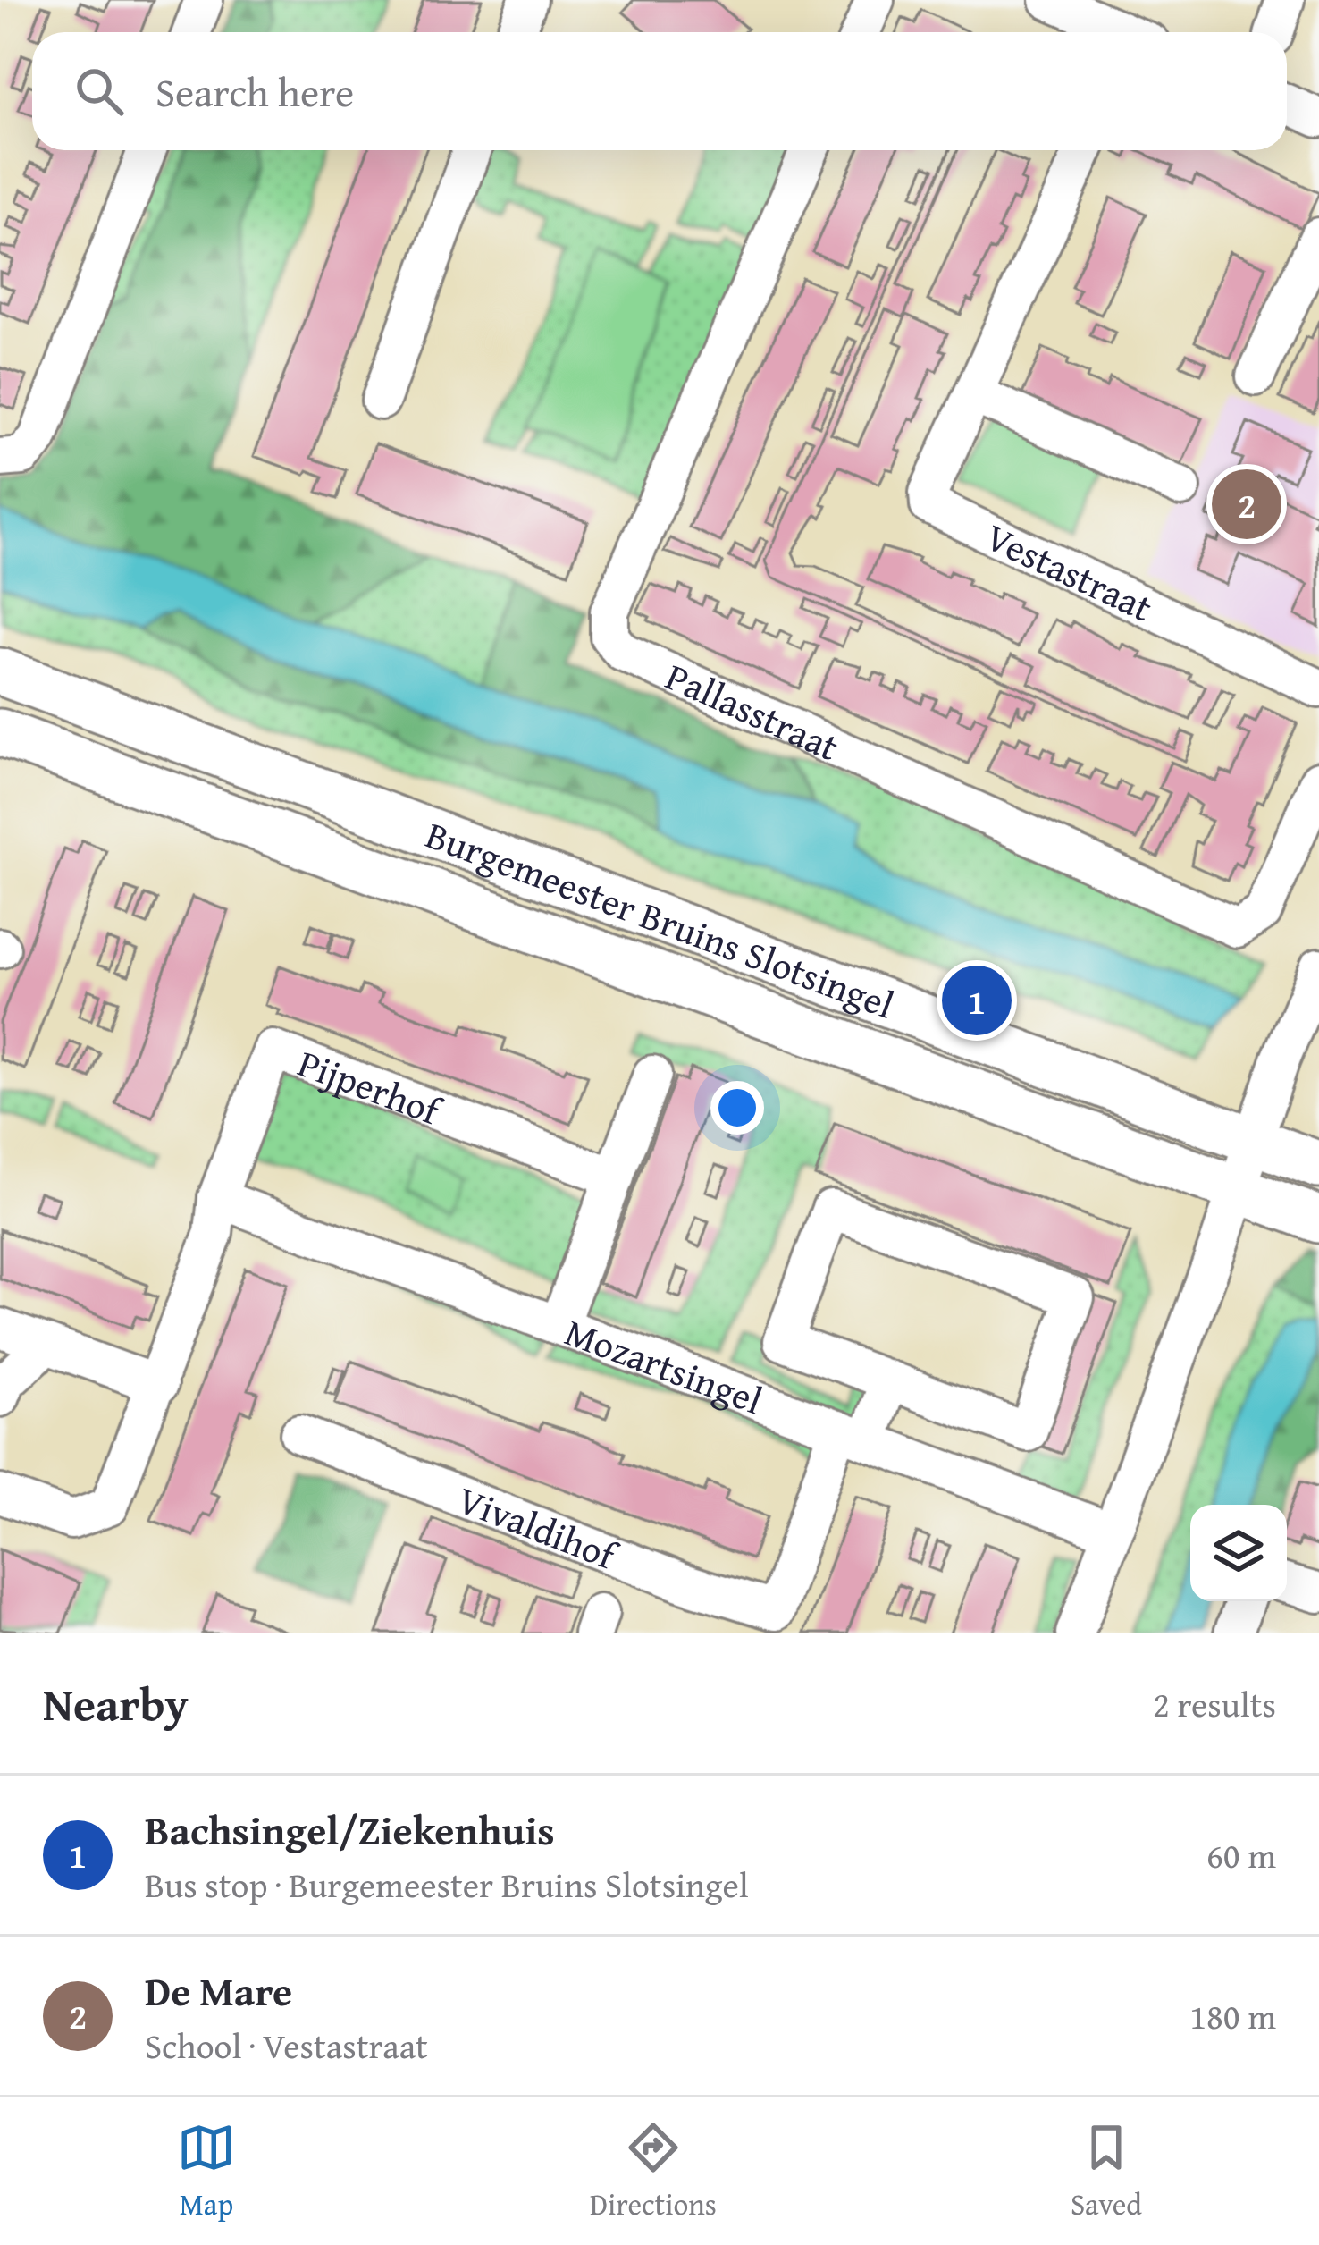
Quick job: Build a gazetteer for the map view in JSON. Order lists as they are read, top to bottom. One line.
{"streets":{"main road":["Burgemeester Bruins Slotsingel"],"street":["Vestastraat","Pallasstraat","Pijperhof","Mozartsingel","Vivaldihof"]},"crossings":[["Pijperhof","Mozartsingel"],["Mozartsingel","Vivaldihof"]],"page":{"search":"Search here","pins":["2","1"],"heading":["Nearby","2 results"],"list":[{"mark":"1","name":"Bachsingel/Ziekenhuis","note":"Bus stop · Burgemeester Bruins Slotsingel","value":"60 m"},{"mark":"2","name":"De Mare","note":"School · Vestastraat","value":"180 m"}],"nav":["Map","Directions","Saved"]}}
